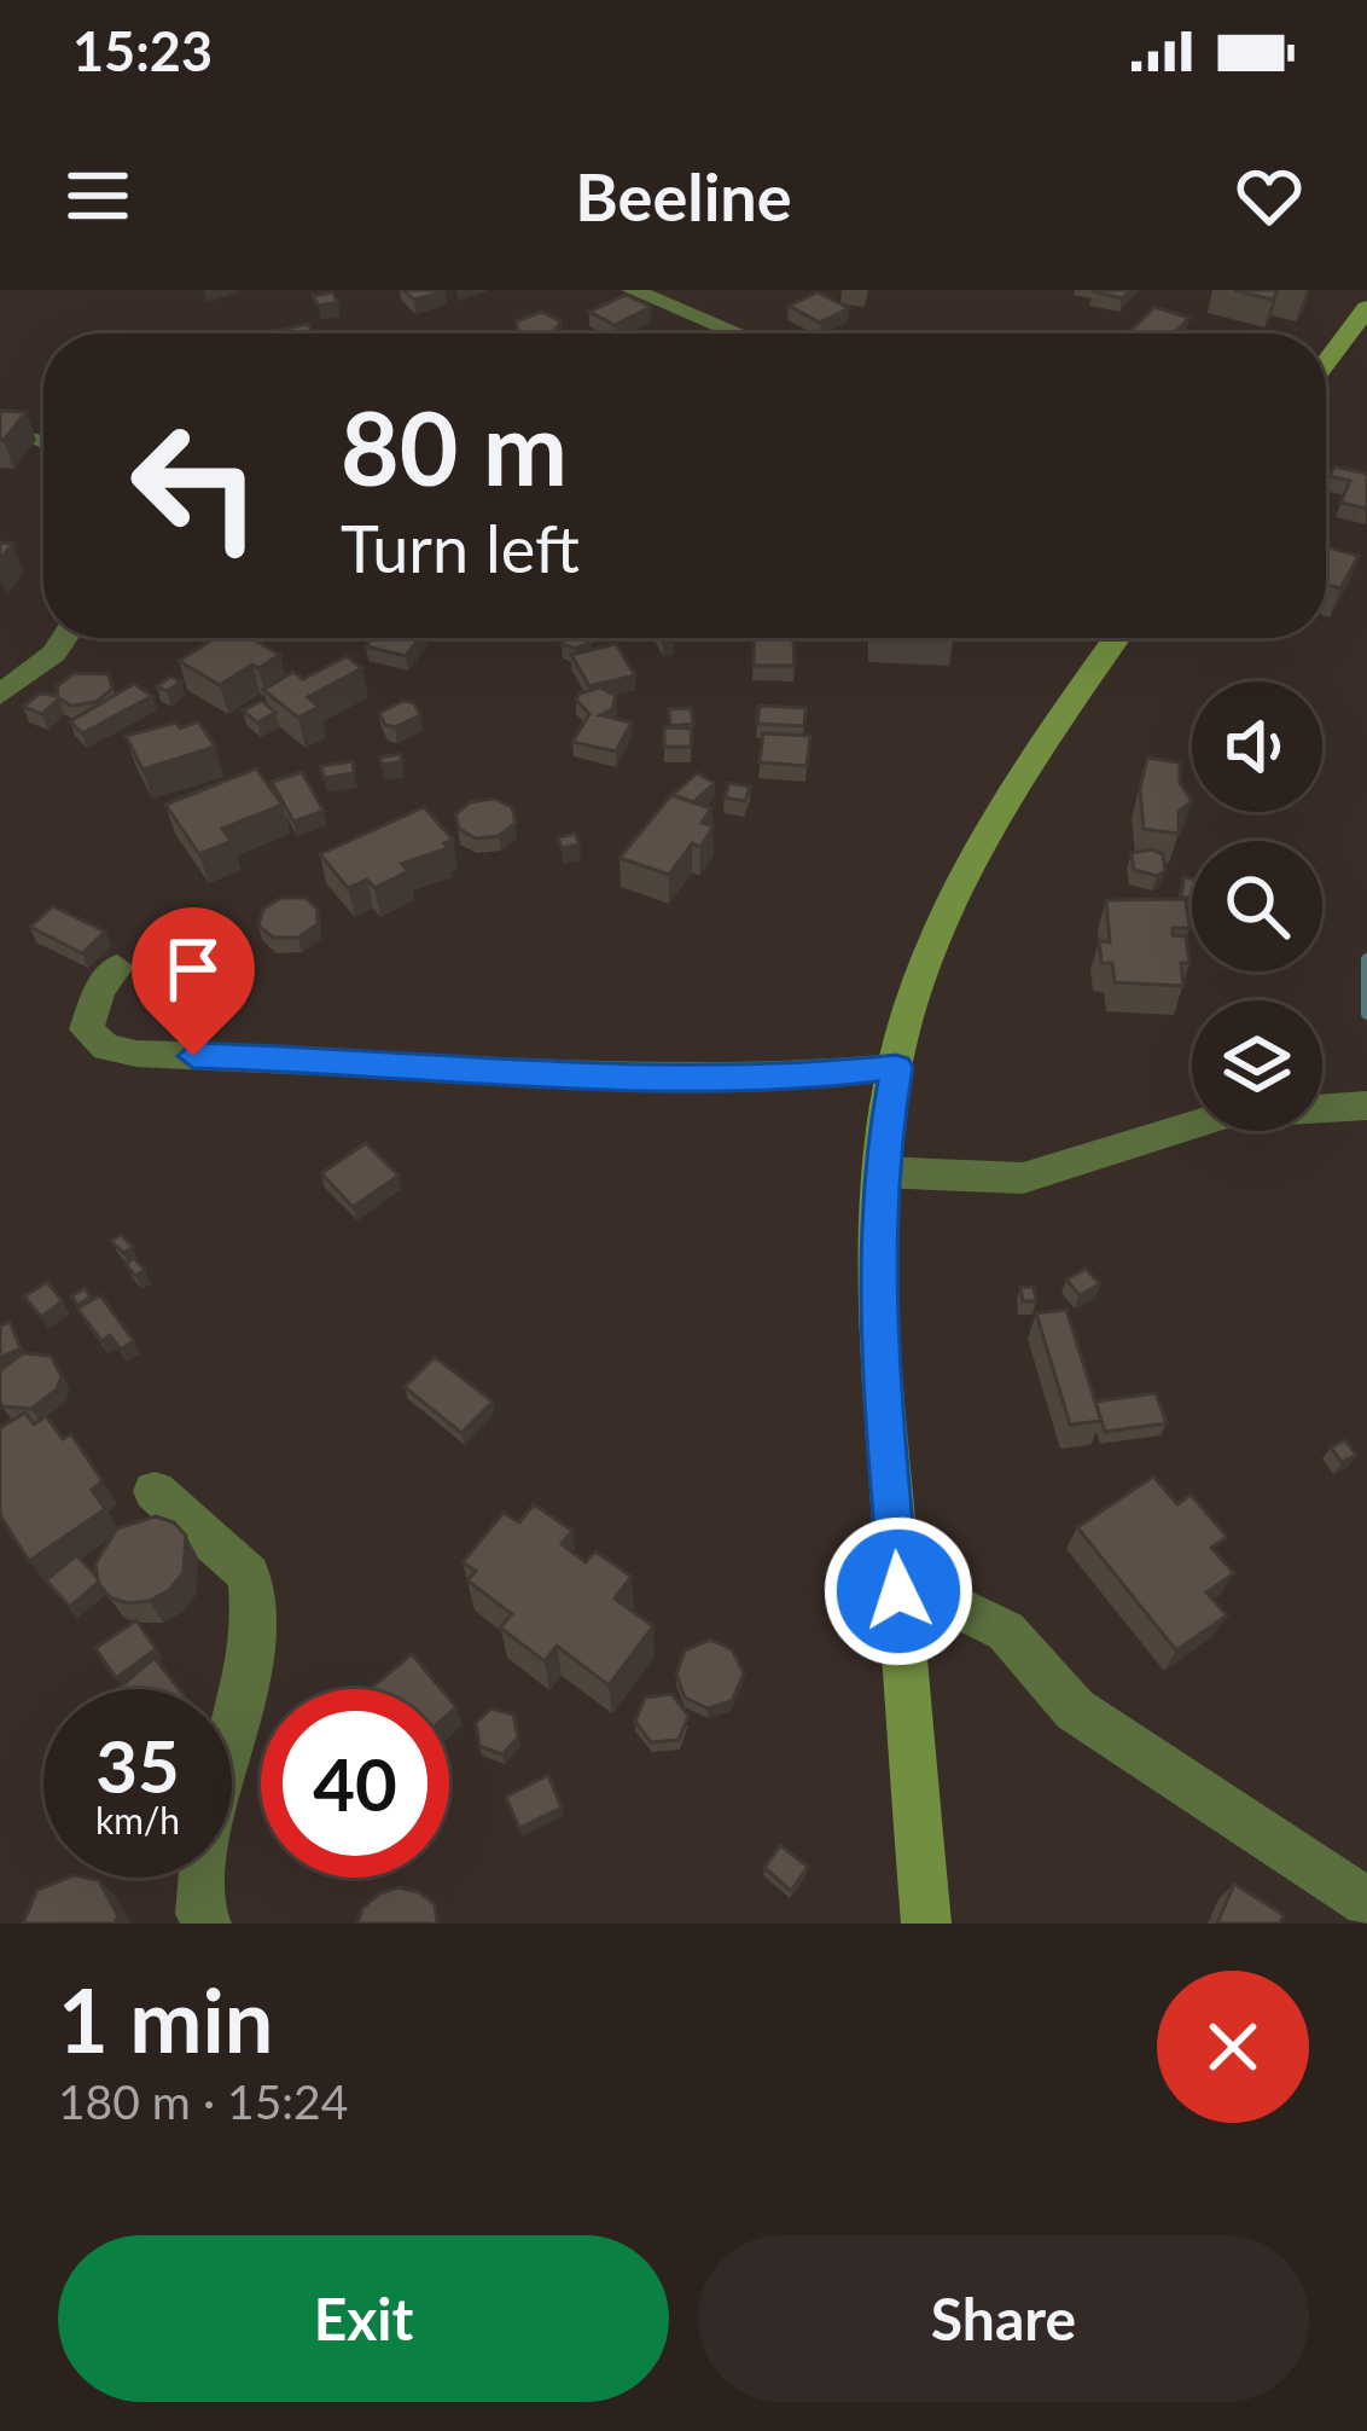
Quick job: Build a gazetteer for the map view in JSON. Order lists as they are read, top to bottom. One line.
{"page":{"status":"15:23","header":"Beeline","turn":["80 m","Turn left"],"speed":"35 km/h","limit":"40","heading":["1 min","180 m · 15:24"],"buttons":["Exit","Share"]}}
